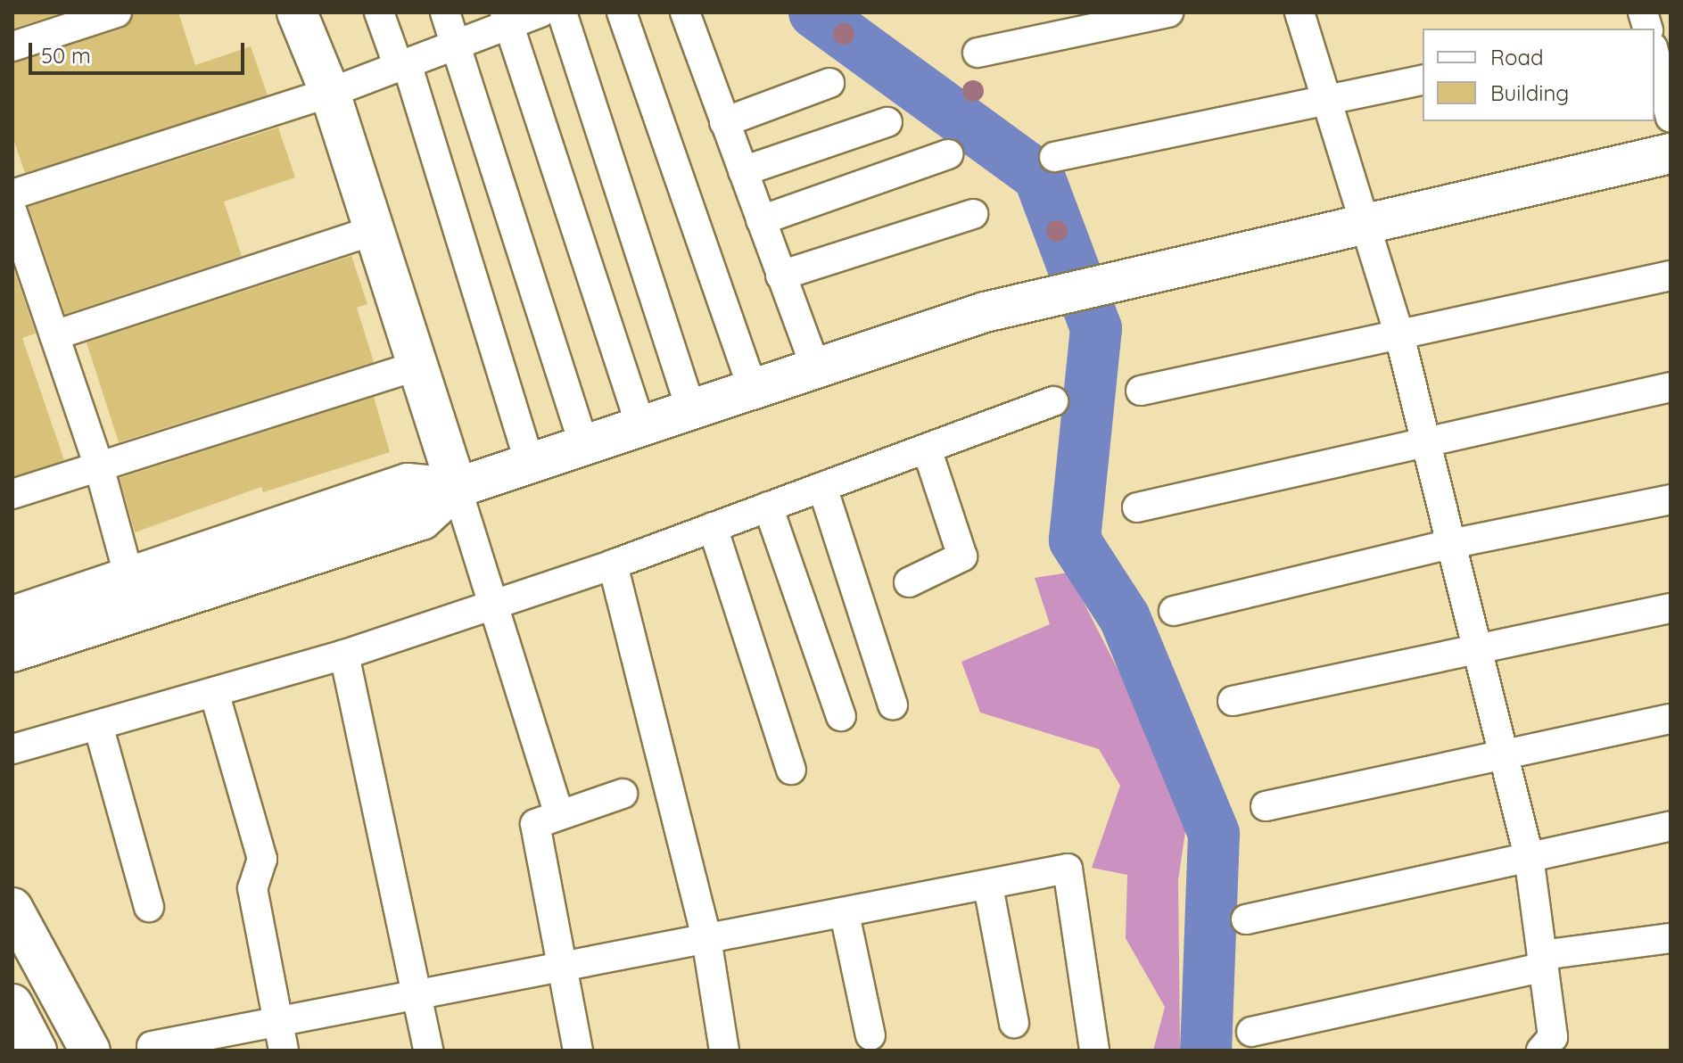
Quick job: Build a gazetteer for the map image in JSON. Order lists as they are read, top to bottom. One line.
{"legend":["Road","Building"],"scale_bar":"50 m"}
